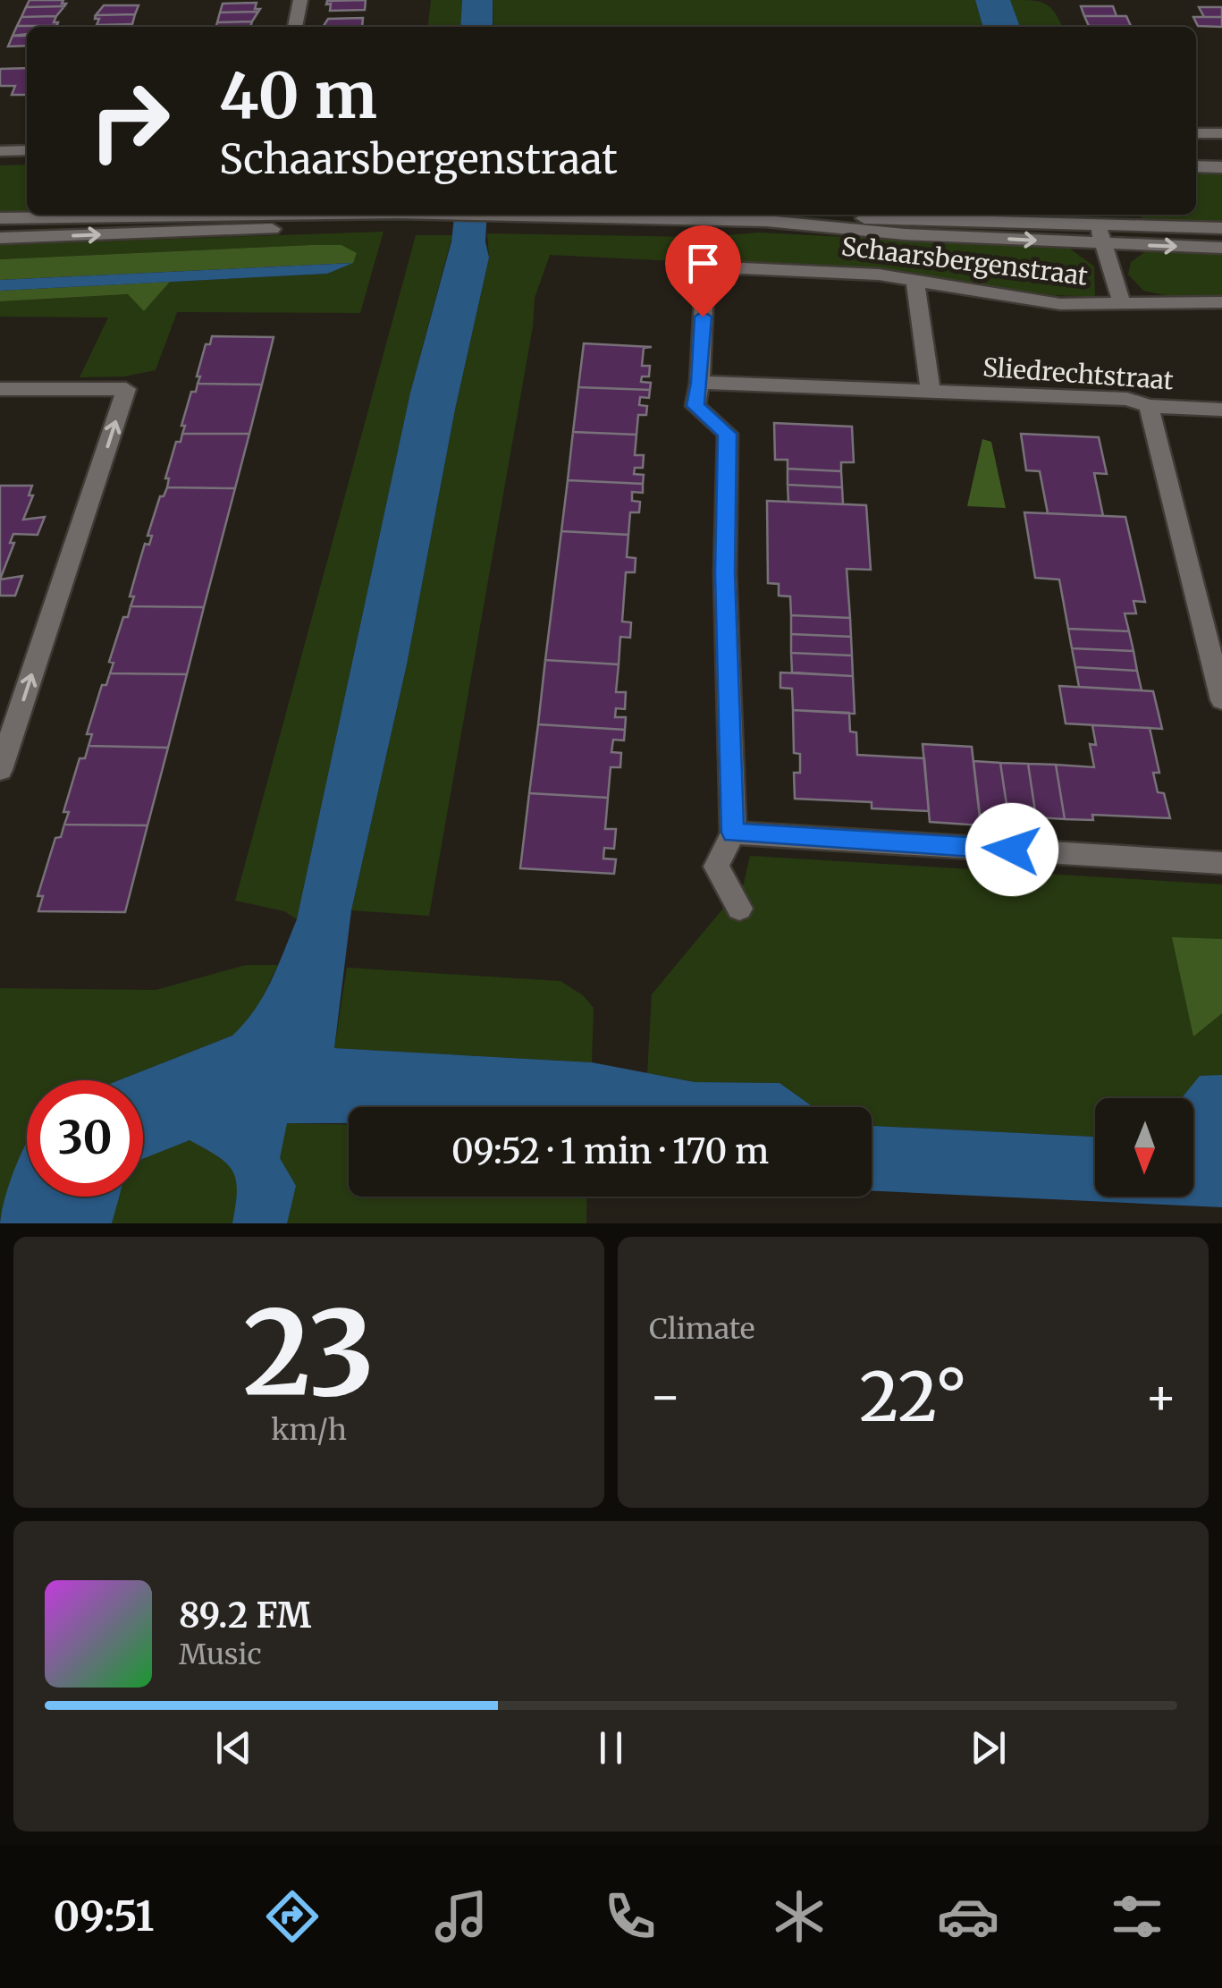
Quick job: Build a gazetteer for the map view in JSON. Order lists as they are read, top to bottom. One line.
{"streets":{"street":["Schaarsbergenstraat","Sliedrechtstraat"]},"crossings":[["Schaarsbergenstraat","Sliedrechtstraat"]],"north":"bottom","page":{"turn":["40 m","Schaarsbergenstraat"],"limit":"30","trip":"09:52 · 1 min · 170 m","tile":[["23","km/h"],"Climate"],"heat":["−","22°","+"],"song":["89.2 FM","Music"],"tabs":"09:51"}}
